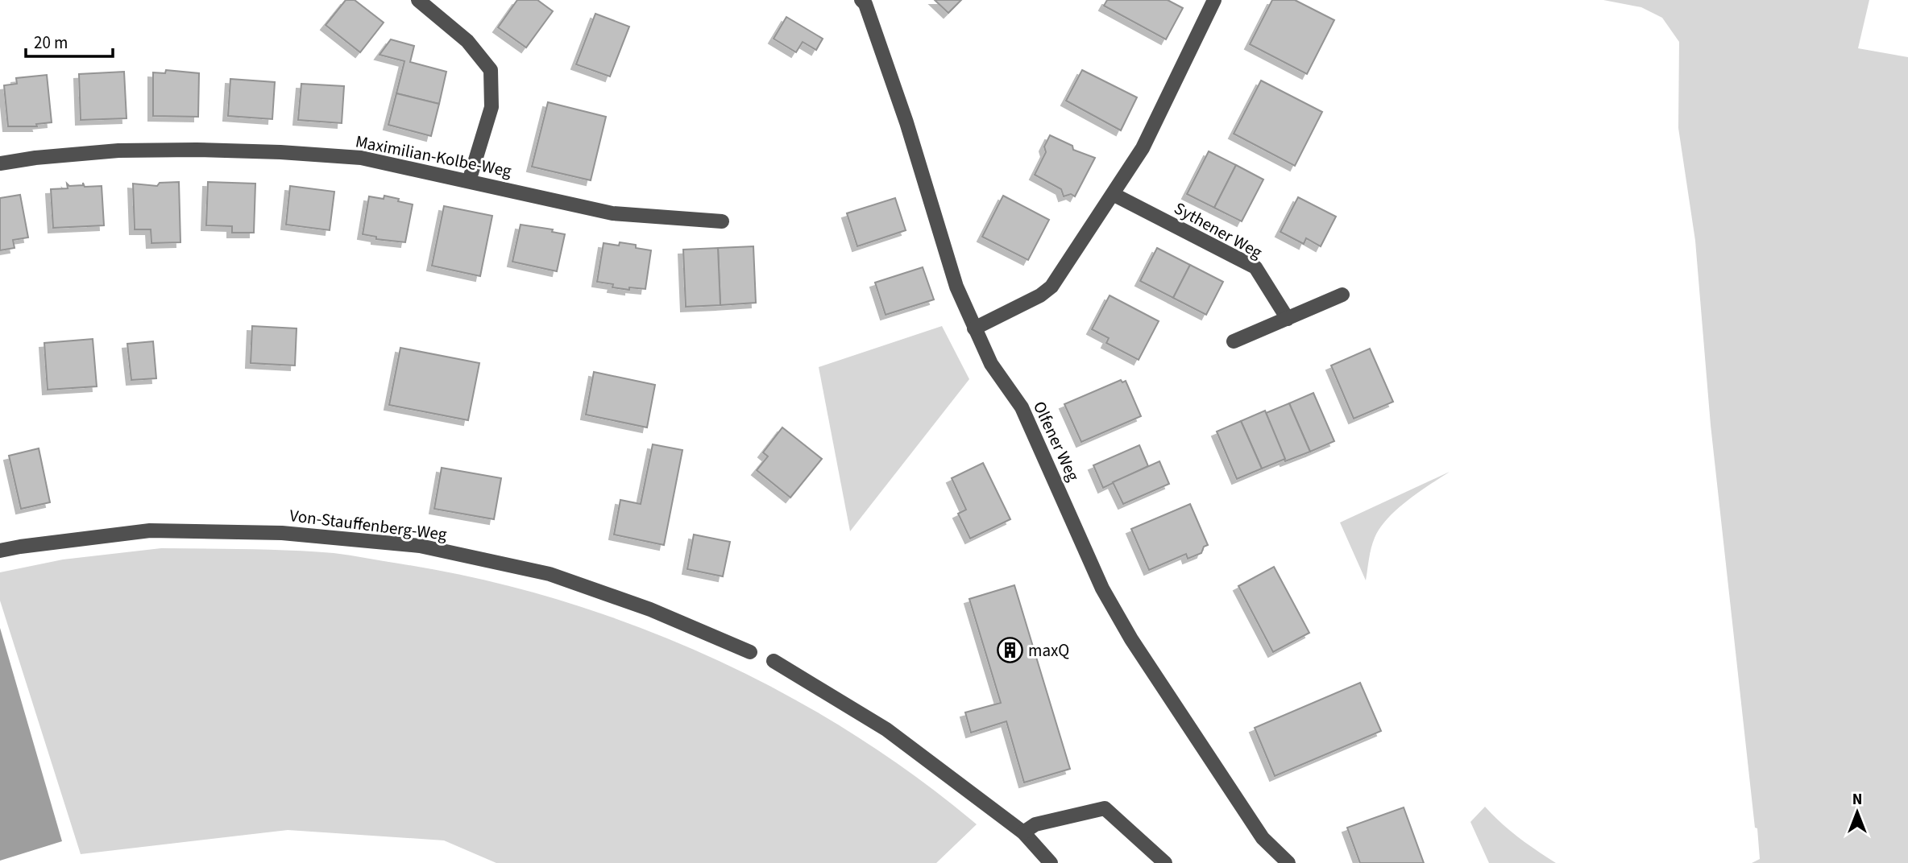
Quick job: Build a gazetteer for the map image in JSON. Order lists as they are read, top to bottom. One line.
{"streets":{"street":["Maximilian-Kolbe-Weg","Sythener Weg","Olfener Weg","Von-Stauffenberg-Weg"]},"places":{"building":["maxQ"]},"scale_bar":"20 m","north":"top"}
